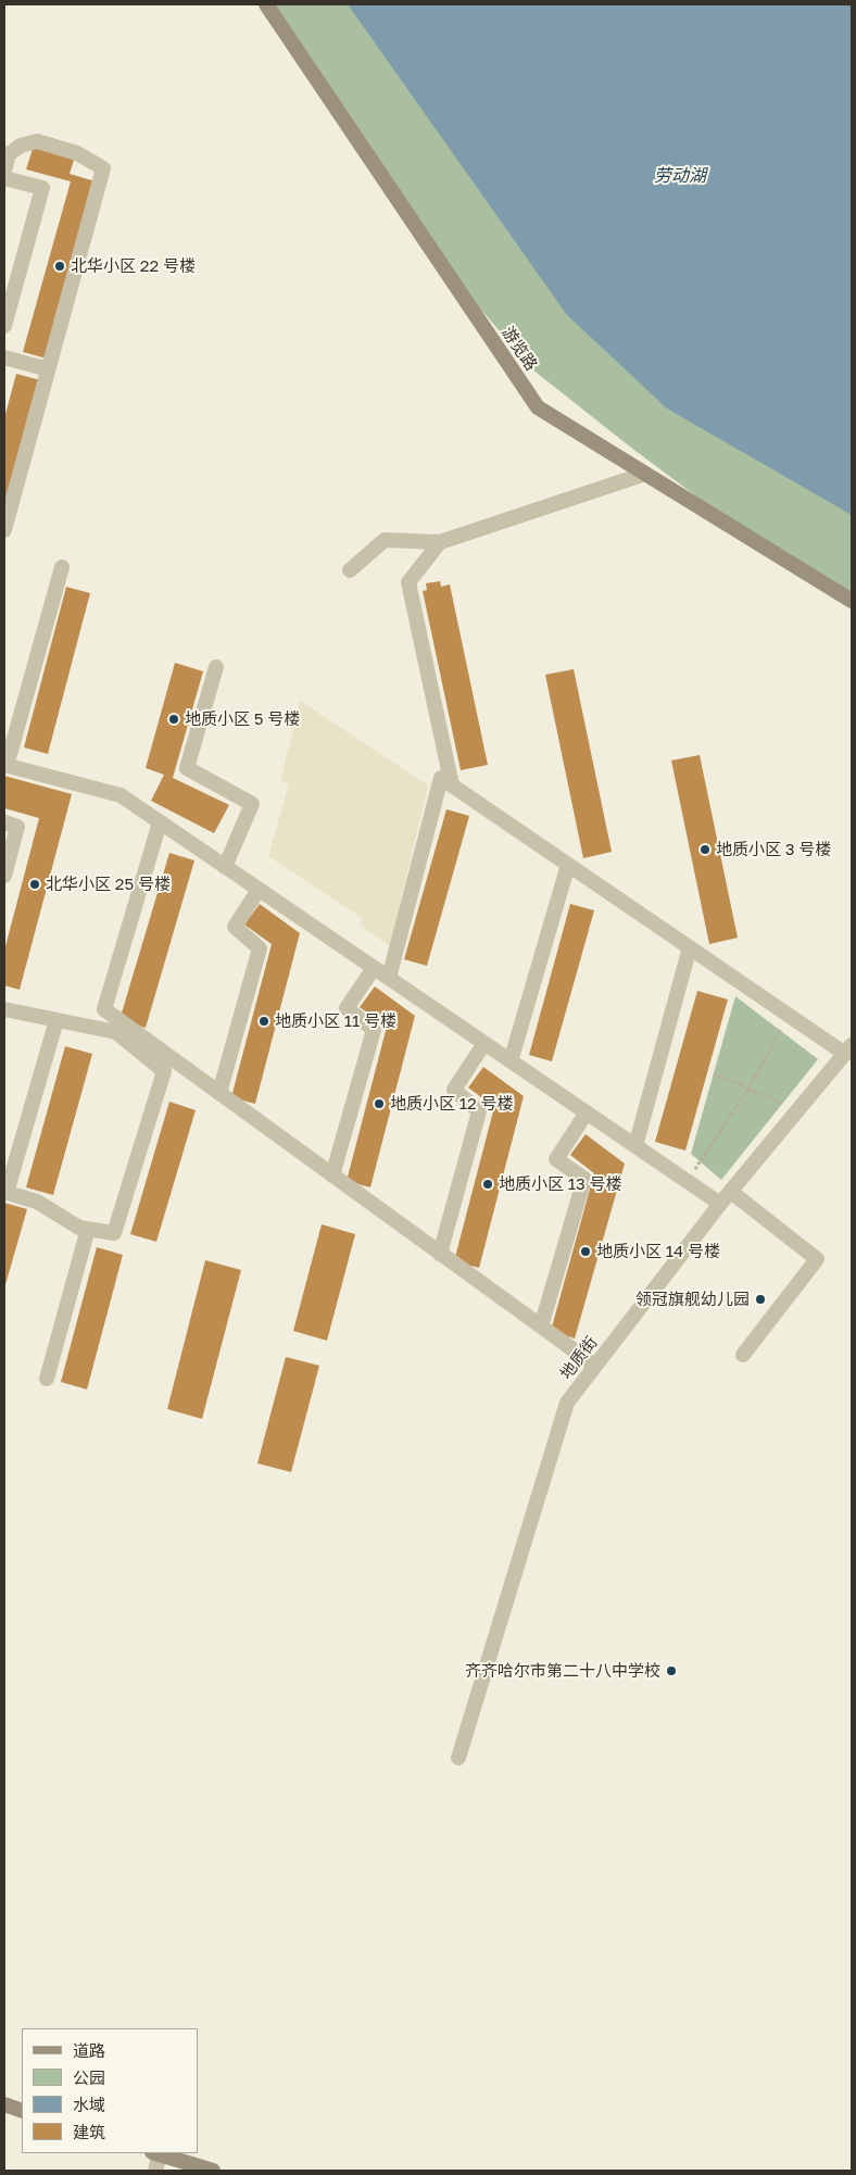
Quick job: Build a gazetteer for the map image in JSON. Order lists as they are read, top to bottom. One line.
{"streets":{"main road":["游览路"],"street":["地质街"]},"water":["劳动湖"],"places":["北华小区 22 号楼","地质小区 5 号楼","地质小区 3 号楼","北华小区 25 号楼","地质小区 11 号楼","地质小区 12 号楼","地质小区 13 号楼","地质小区 14 号楼","领冠旗舰幼儿园","齐齐哈尔市第二十八中学校"],"legend":["道路","公园","水域","建筑"]}
